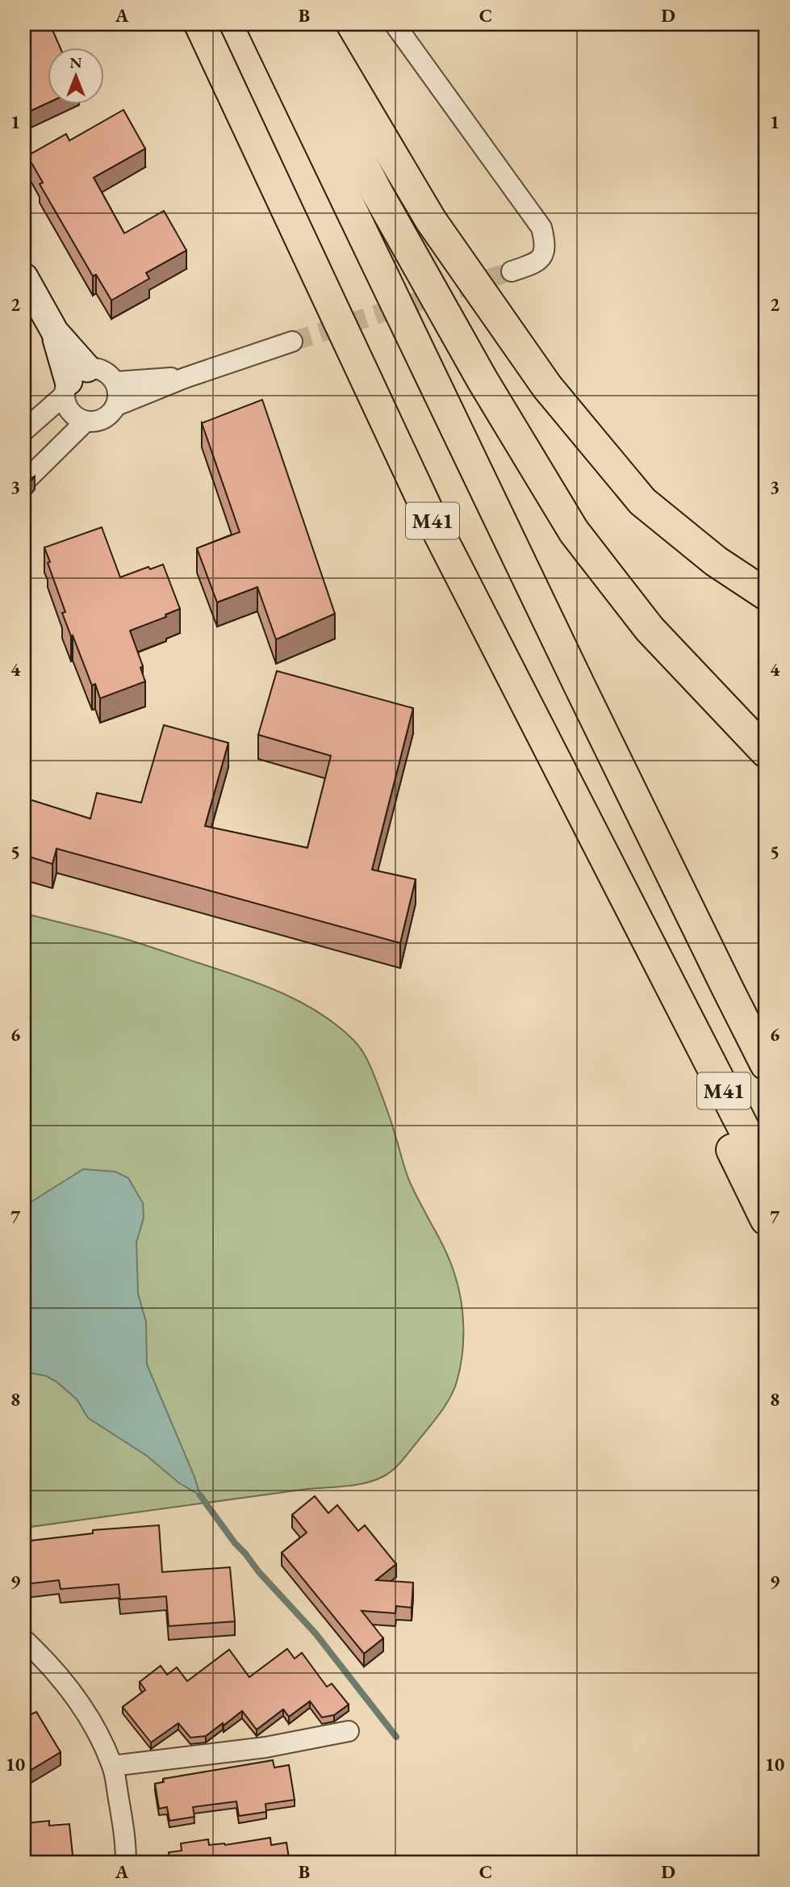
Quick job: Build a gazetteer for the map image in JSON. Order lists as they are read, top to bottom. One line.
{"streets":{"highway":["M41"]},"north":"top","grid":{"columns":["A","B","C","D"],"rows":["1","2","3","4","5","6","7","8","9","10"]}}
